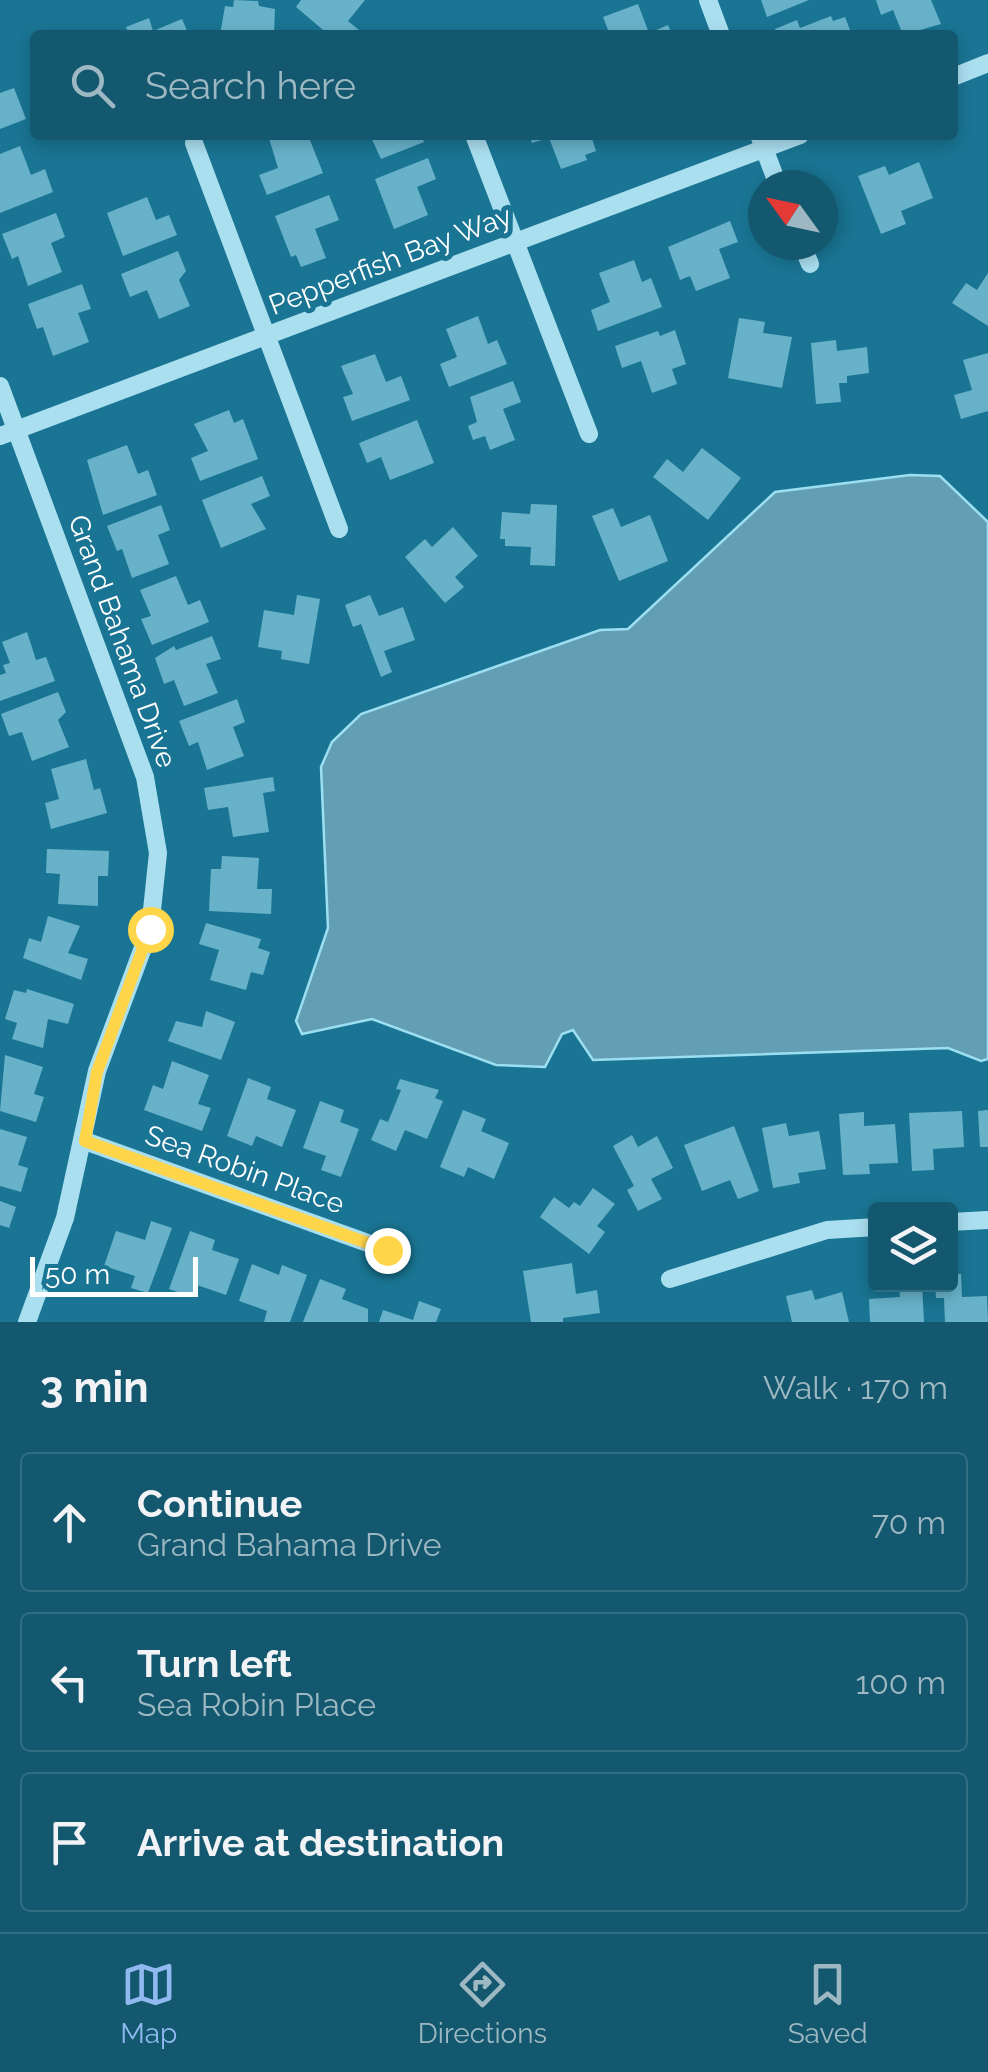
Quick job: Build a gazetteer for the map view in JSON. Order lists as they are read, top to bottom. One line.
{"streets":{"street":["Pepperfish Bay Way","Grand Bahama Drive","Sea Robin Place"]},"crossings":[["Pepperfish Bay Way","Grand Bahama Drive"],["Grand Bahama Drive","Sea Robin Place"]],"scale_bar":"50 m","north":"top left","page":{"search":"Search here","scale":"50 m","heading":["3 min","Walk · 170 m"],"list":[["Continue","Grand Bahama Drive","70 m"],["Turn left","Sea Robin Place","100 m"],"Arrive at destination"],"nav":["Map","Directions","Saved"]}}
